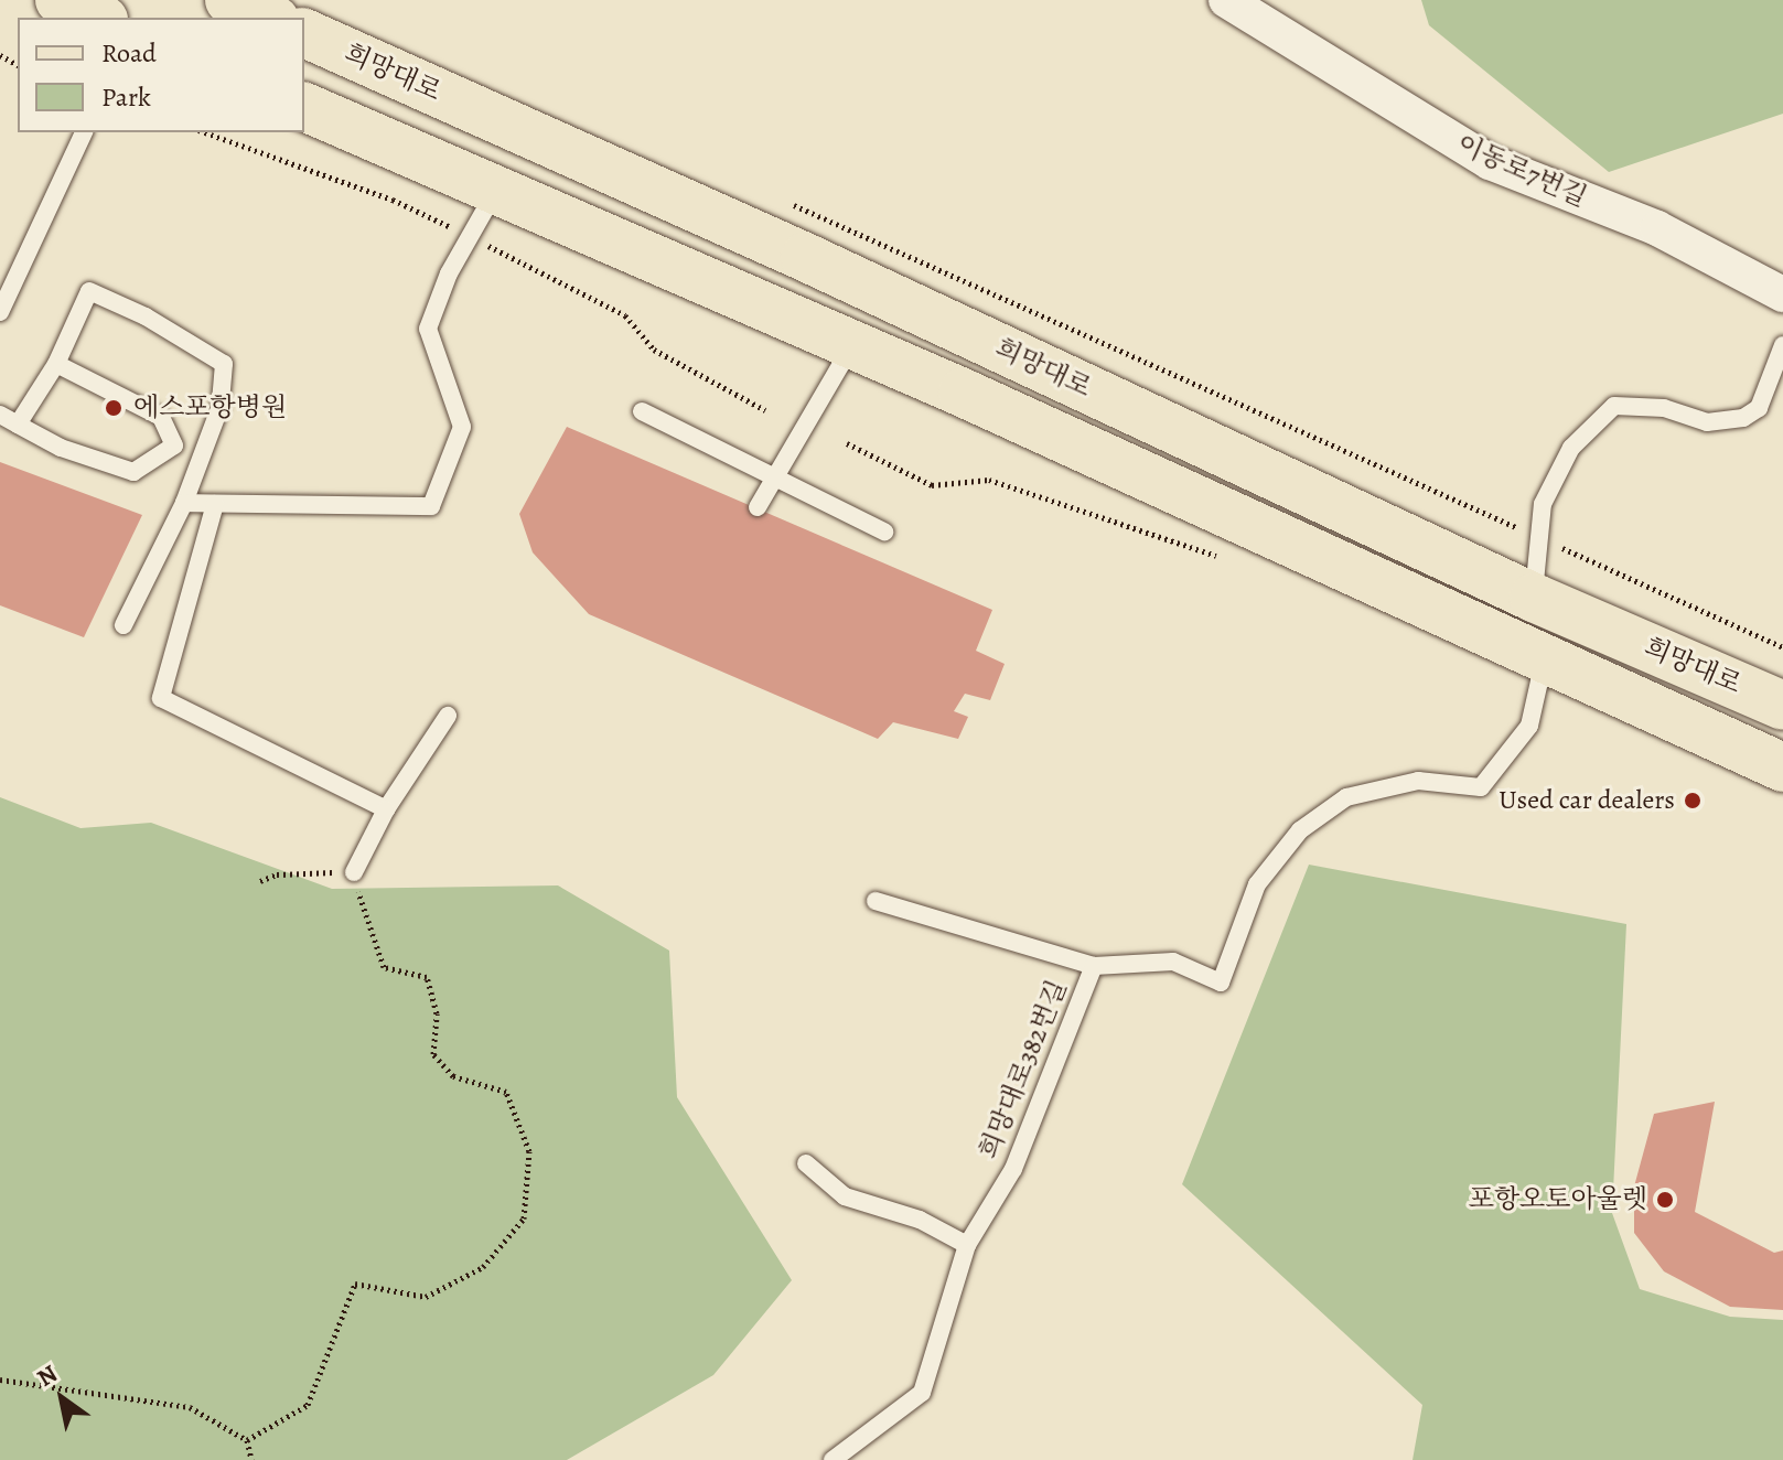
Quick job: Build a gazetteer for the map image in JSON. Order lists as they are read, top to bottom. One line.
{"streets":{"main road":["희망대로"],"street":["이동로7번길"],"lane":["희망대로382번길"]},"crossings":[["희망대로","희망대로382번길"]],"places":["에스포항병원","Used car dealers","포항오토아울렛"],"legend":["Road","Park"],"north":"top left"}
